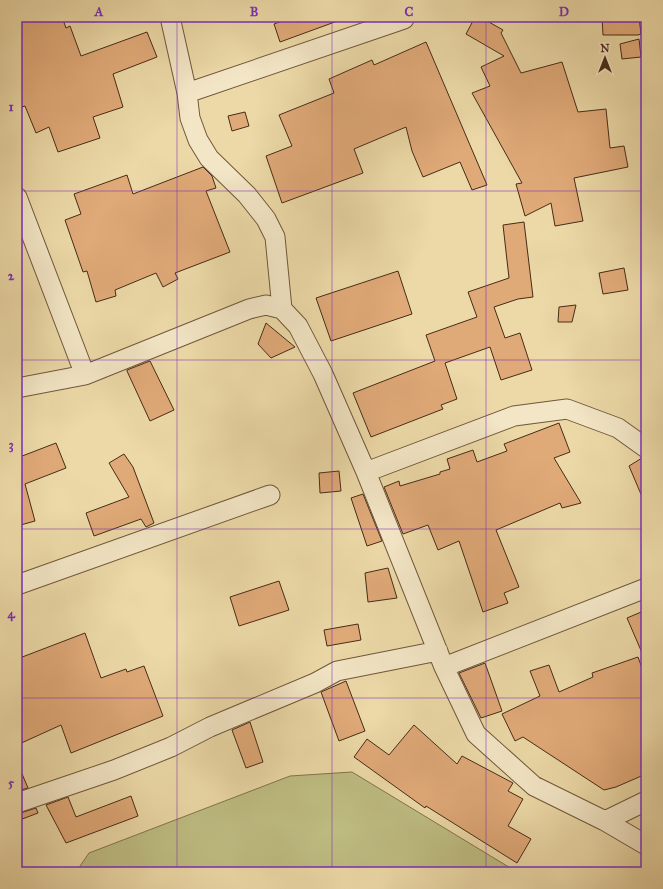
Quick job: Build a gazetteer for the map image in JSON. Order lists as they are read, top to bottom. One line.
{"north":"top","grid":{"columns":["A","B","C","D"],"rows":["1","2","3","4","5"]}}
